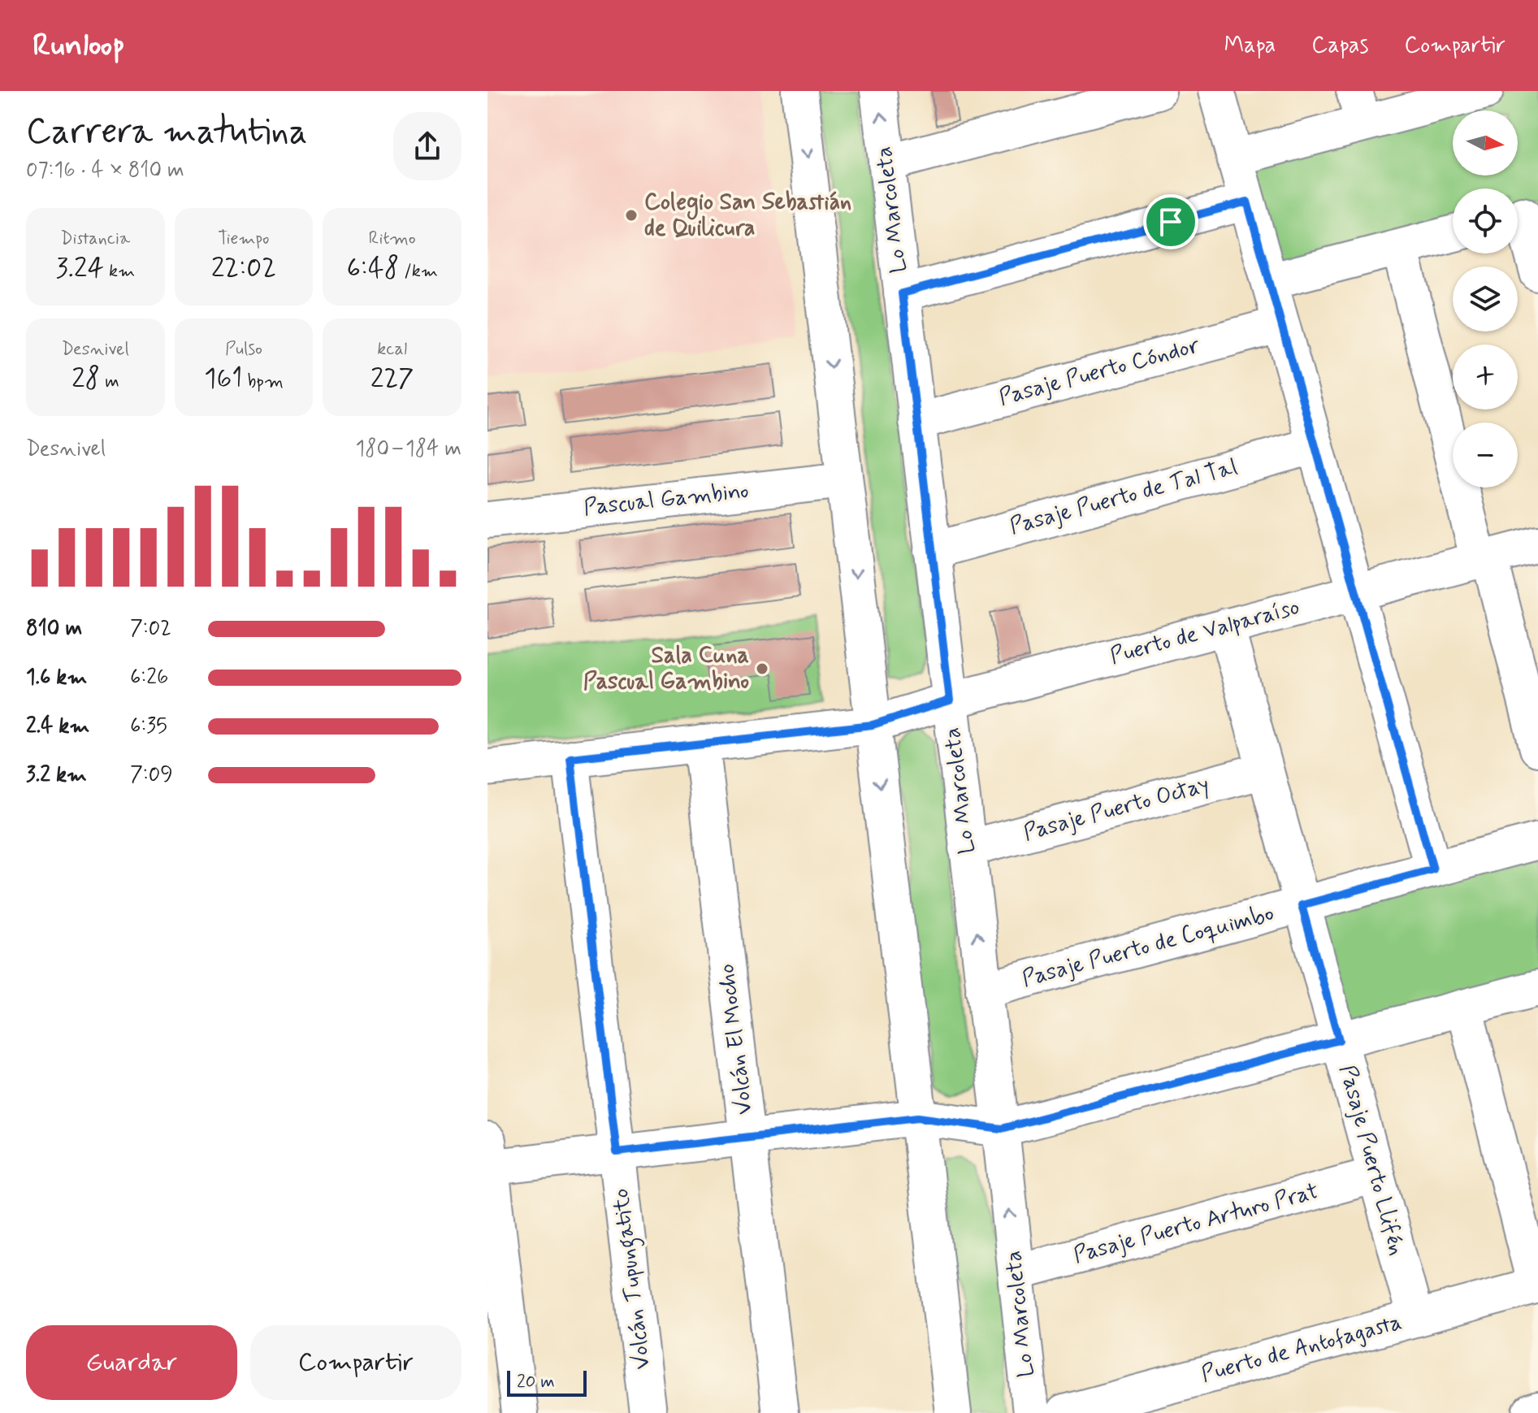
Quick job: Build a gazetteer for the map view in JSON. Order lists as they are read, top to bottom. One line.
{"streets":{"street":["Lo Marcoleta","Pasaje Puerto Cóndor","Pasaje Puerto de Tal Tal","Pascual Gambino","Puerto de Valparaíso","Pasaje Puerto Octay","Pasaje Puerto de Coquimbo","Volcán El Mocho","Pasaje Puerto Llifén","Pasaje Puerto Arturo Prat","Volcán Tupungatito","Puerto de Antofagasta"]},"crossings":[["Lo Marcoleta","Pasaje Puerto Cóndor"],["Lo Marcoleta","Pasaje Puerto de Tal Tal"],["Lo Marcoleta","Puerto de Valparaíso"],["Lo Marcoleta","Pasaje Puerto Octay"],["Lo Marcoleta","Pasaje Puerto de Coquimbo"],["Lo Marcoleta","Pasaje Puerto Arturo Prat"],["Puerto de Valparaíso","Volcán El Mocho"],["Puerto de Valparaíso","Pasaje Puerto Llifén"],["Puerto de Valparaíso","Volcán Tupungatito"],["Pasaje Puerto Octay","Pasaje Puerto Llifén"],["Pasaje Puerto de Coquimbo","Pasaje Puerto Llifén"],["Pasaje Puerto Llifén","Pasaje Puerto Arturo Prat"],["Pasaje Puerto Llifén","Puerto de Antofagasta"]],"places":["Colegio San Sebastián de Quilicura","Sala Cuna Pascual Gambino"],"scale_bar":"20 m","north":"right","page":{"header":"Runloop","nav":["Mapa","Capas","Compartir"],"heading":["Carrera matutina","07:16 · 4 × 810 m"],"map_buttons":["+","−"],"stats":[["Distancia","3.24 km"],["Tiempo","22:02"],["Ritmo","6:48 /km"],["Desnivel","28 m"],["Pulso","161 bpm"],["kcal","227"]],"chart":["Desnivel","180–184 m"],"list":[{"name":"810 m","note":"7:02"},{"name":"1.6 km","note":"6:26"},{"name":"2.4 km","note":"6:35"},{"name":"3.2 km","note":"7:09"}],"buttons":["Guardar","Compartir"],"scale":"20 m"}}
